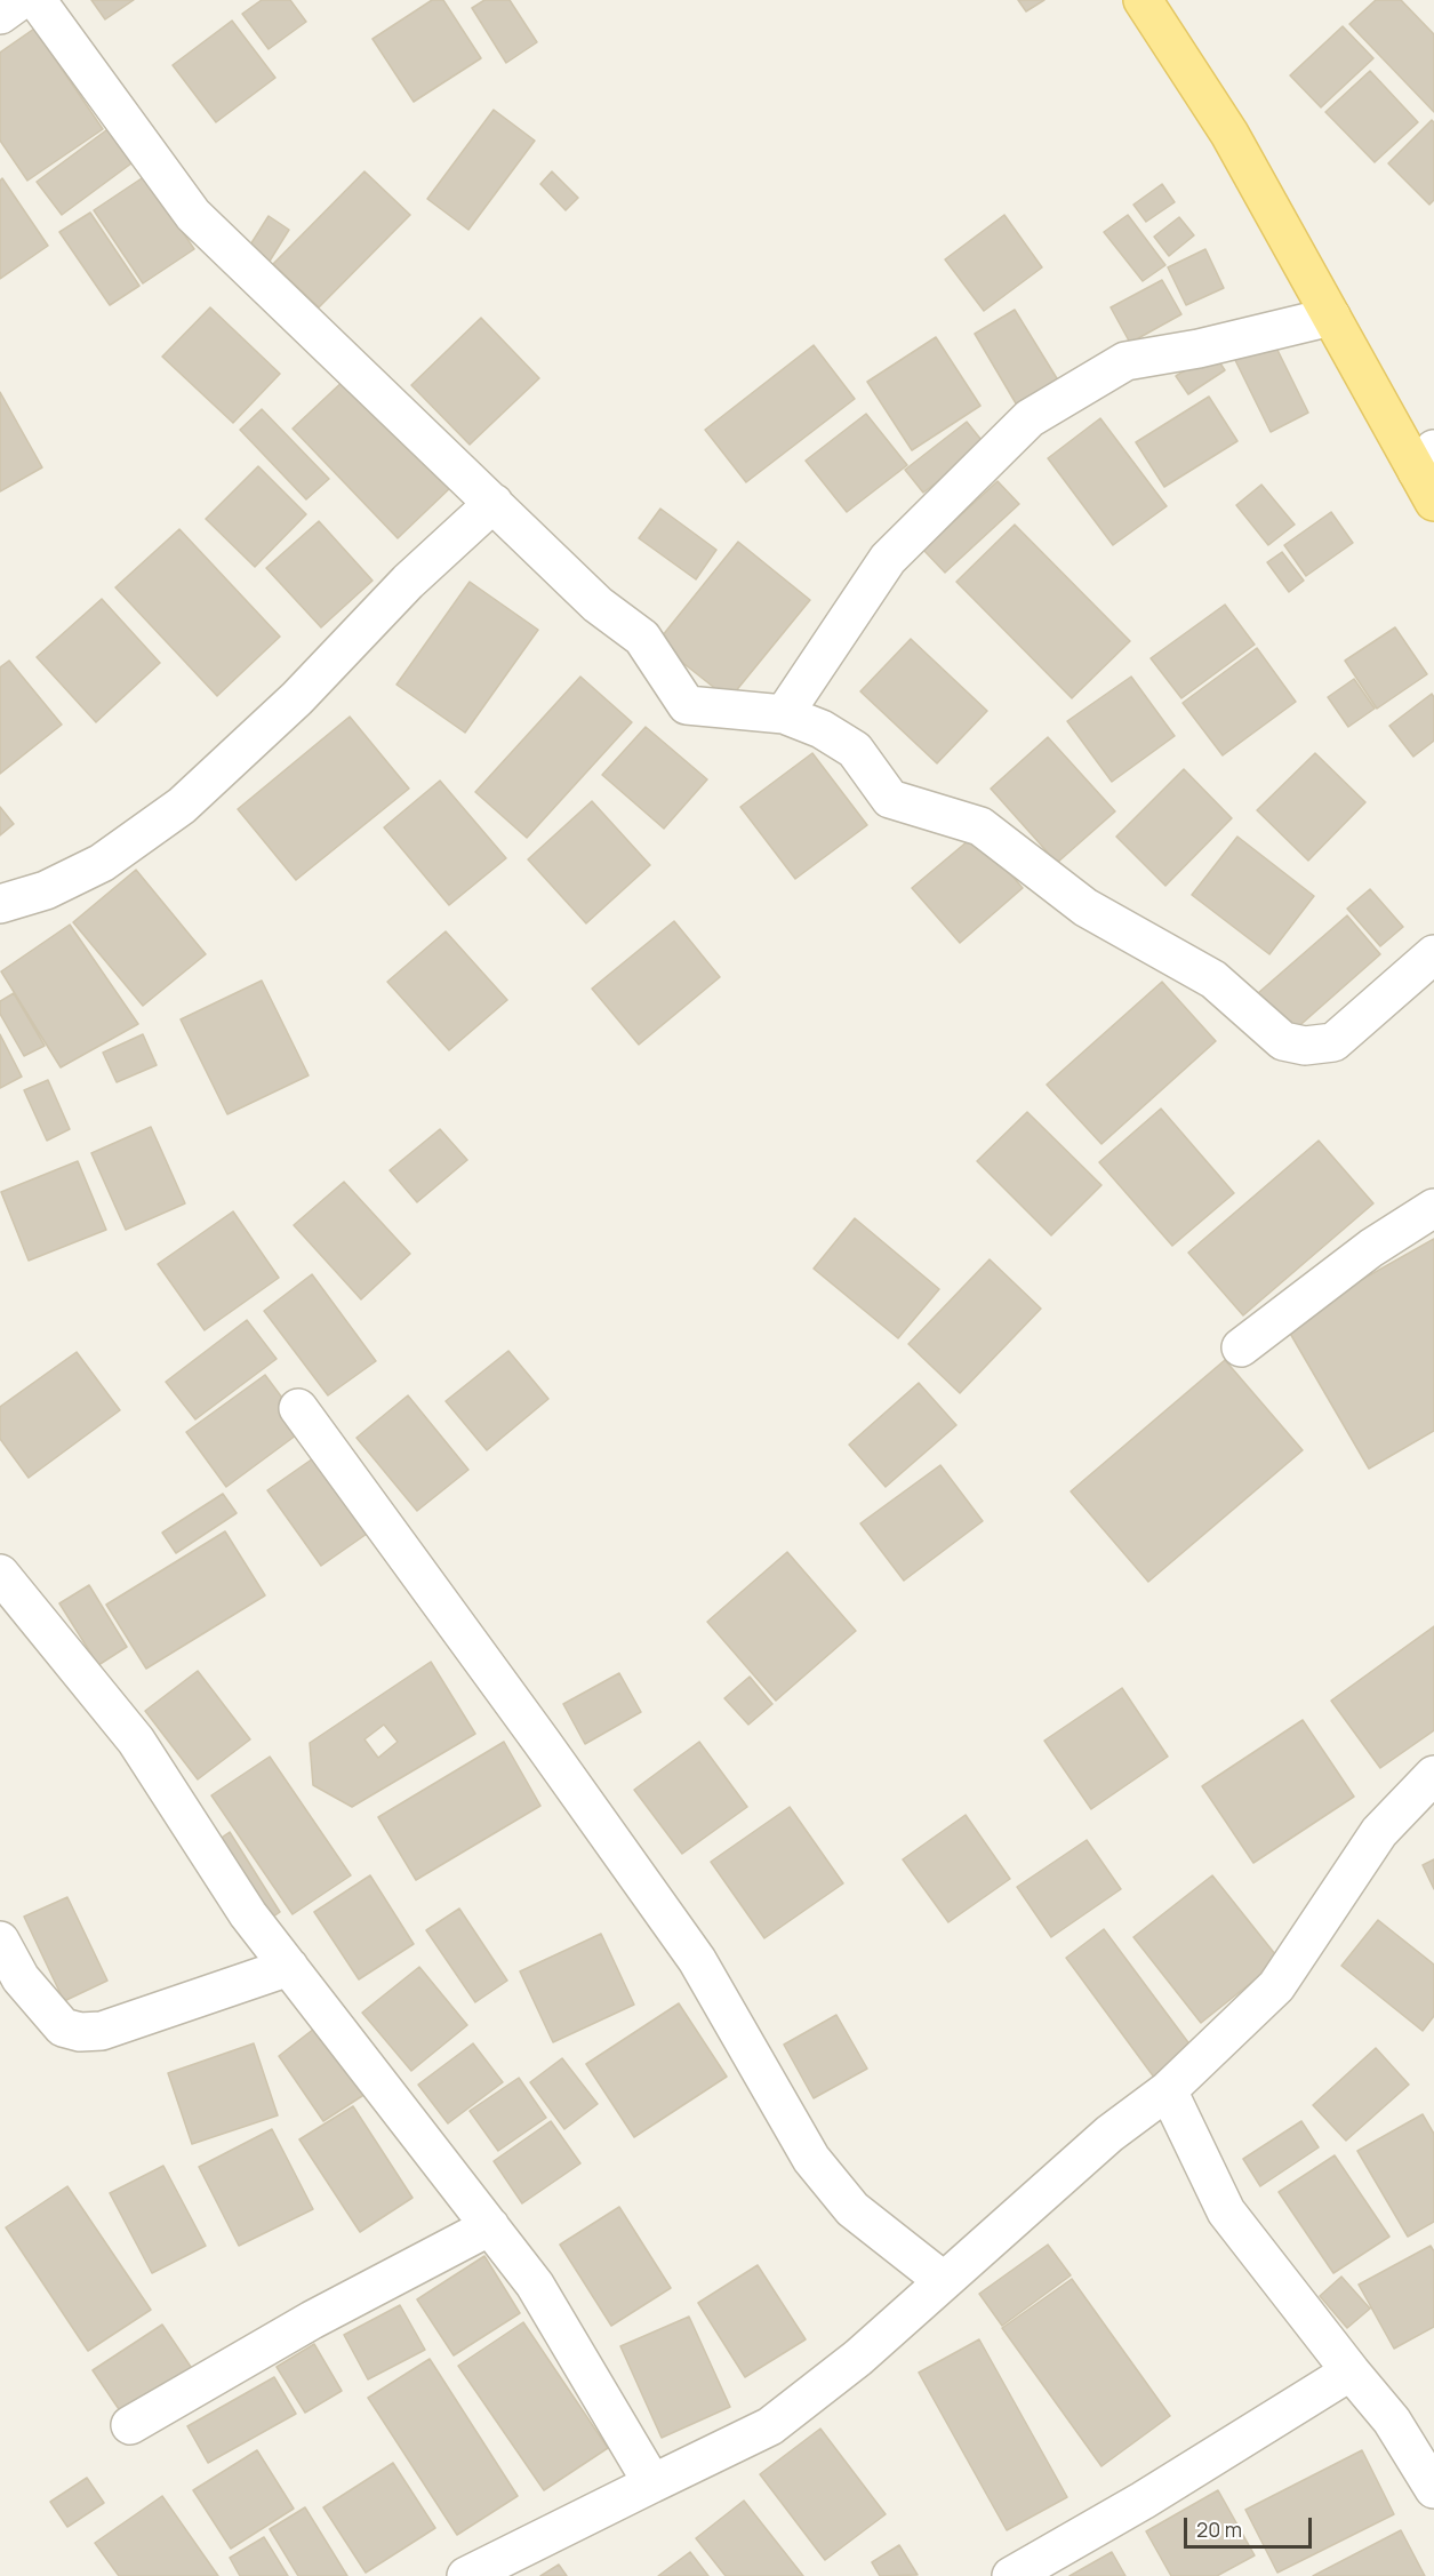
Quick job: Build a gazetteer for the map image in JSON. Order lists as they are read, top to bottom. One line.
{"scale_bar":"20 m"}
